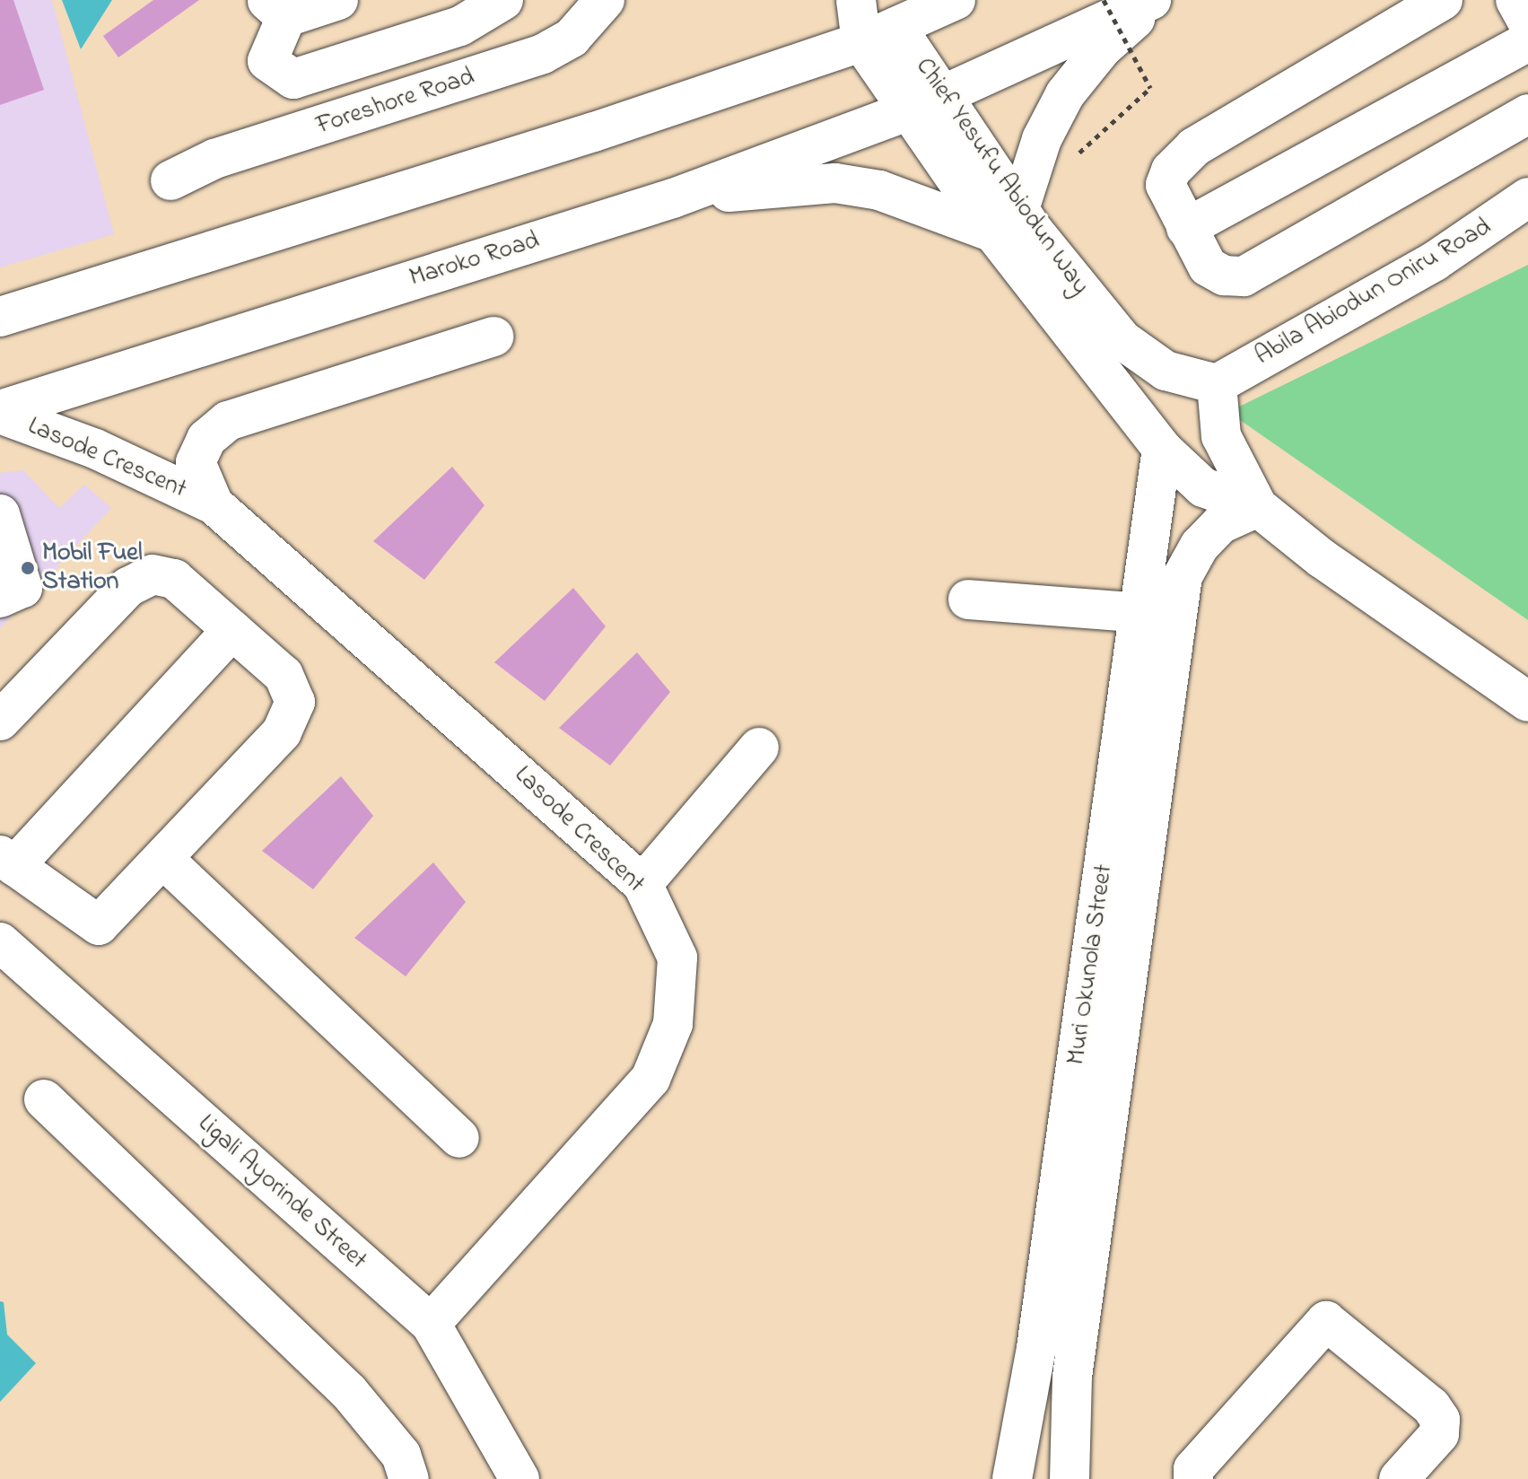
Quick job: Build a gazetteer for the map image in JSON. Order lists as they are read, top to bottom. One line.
{"streets":{"main road":["Foreshore Road","Chief Yesufu Abiodun Way","Maroko Road","Abila Abiodun Oniru Road","Lasode Crescent","Muri Okunola Street","Ligali Ayorinde Street"]},"crossings":[["Chief Yesufu Abiodun Way","Maroko Road"],["Chief Yesufu Abiodun Way","Abila Abiodun Oniru Road"],["Chief Yesufu Abiodun Way","Muri Okunola Street"],["Maroko Road","Lasode Crescent"],["Lasode Crescent","Ligali Ayorinde Street"]],"places":["Mobil Fuel Station"]}
